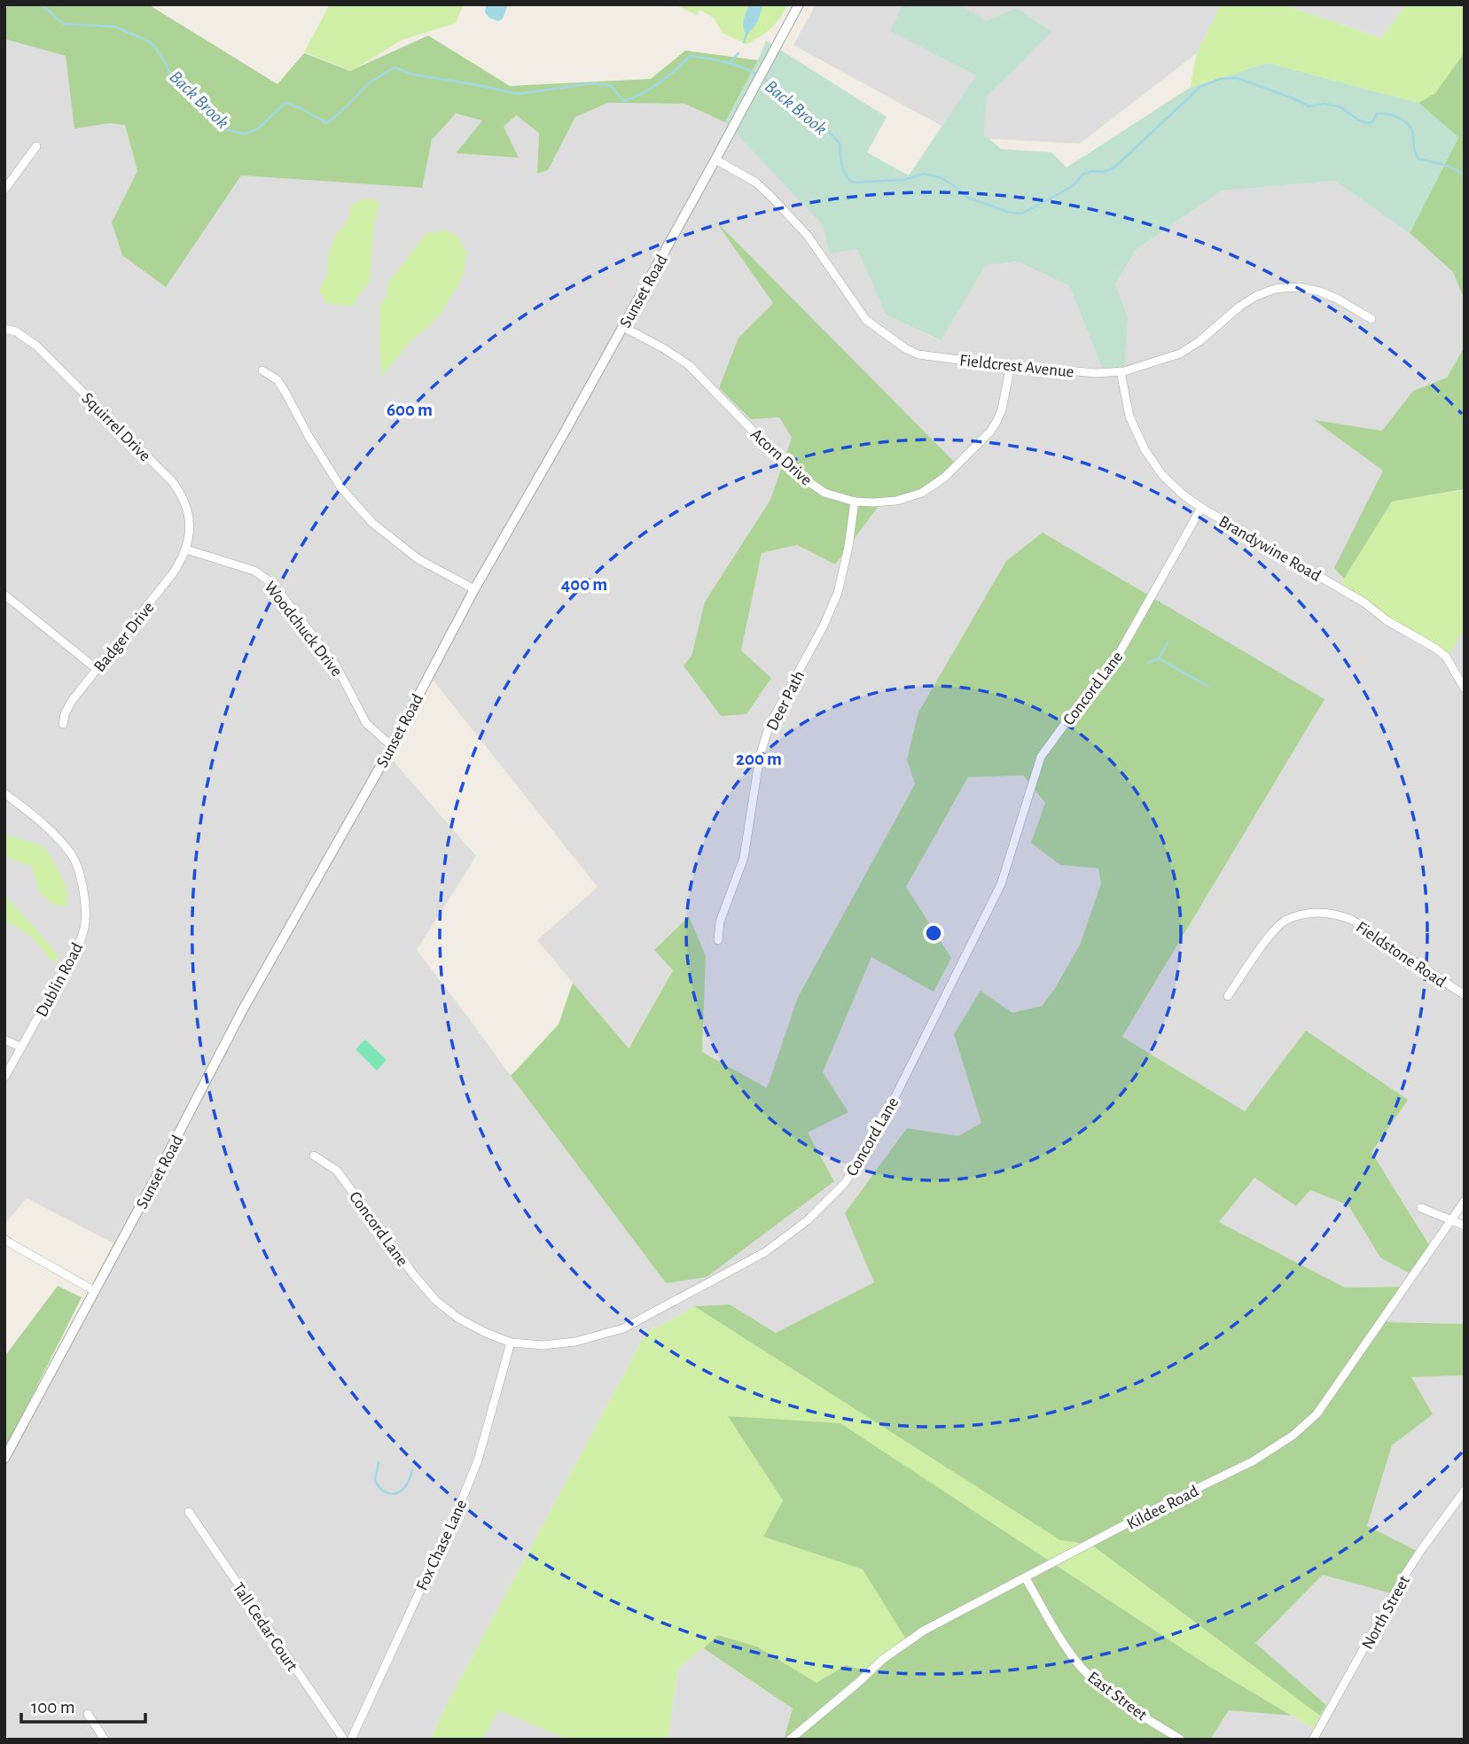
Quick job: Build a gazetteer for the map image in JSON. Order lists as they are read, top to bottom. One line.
{"streets":{"street":["Sunset Road","Fieldcrest Avenue","Squirrel Drive","Acorn Drive","Brandywine Road","Woodchuck Drive","Badger Drive","Concord Lane","Deer Path","Fieldstone Road","Dublin Road","Kildee Road","Fox Chase Lane","North Street","Tall Cedar Court","East Street"]},"crossings":[["Sunset Road","Fieldcrest Avenue"],["Sunset Road","Acorn Drive"],["Sunset Road","Woodchuck Drive"],["Fieldcrest Avenue","Acorn Drive"],["Fieldcrest Avenue","Brandywine Road"],["Squirrel Drive","Woodchuck Drive"],["Squirrel Drive","Badger Drive"],["Acorn Drive","Deer Path"],["Brandywine Road","Concord Lane"],["Woodchuck Drive","Badger Drive"],["Concord Lane","Fox Chase Lane"],["Kildee Road","East Street"]],"water":["Back Brook"],"scale_bar":"100 m","rings":["600 m","400 m","200 m"]}
